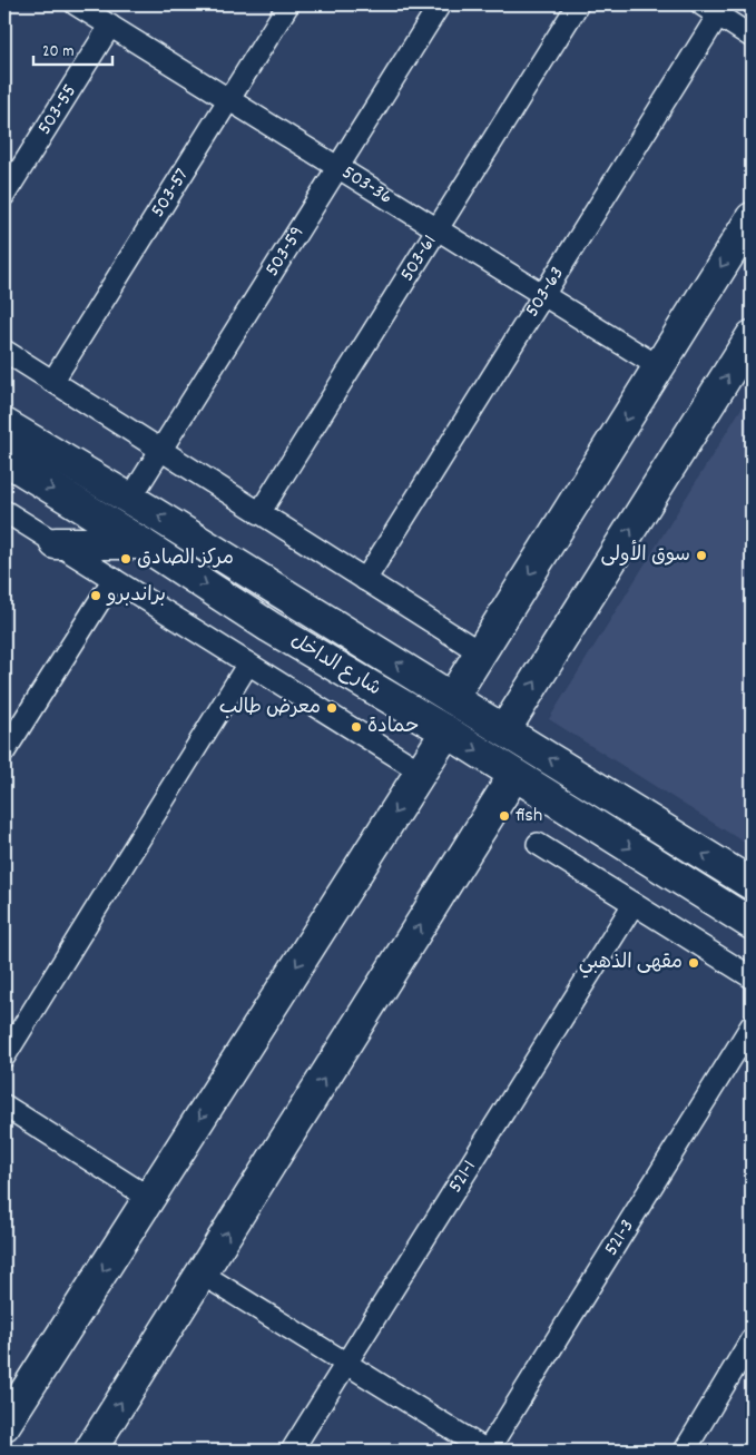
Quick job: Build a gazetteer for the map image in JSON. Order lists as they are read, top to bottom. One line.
{"streets":{"street":["503-55","503-36","503-57","503-59","503-61","503-63","شارع الداخل","521-1","521-3"]},"crossings":[["503-55","503-36"],["503-36","503-57"],["503-36","503-59"],["503-36","503-61"],["503-36","503-63"],["503-59","شارع الداخل"]],"places":["سوق الأولى","مركز الصادق","براندبرو","معرض طالب","حمادة","fish","مقهى الذهبي"],"scale_bar":"20 m"}
